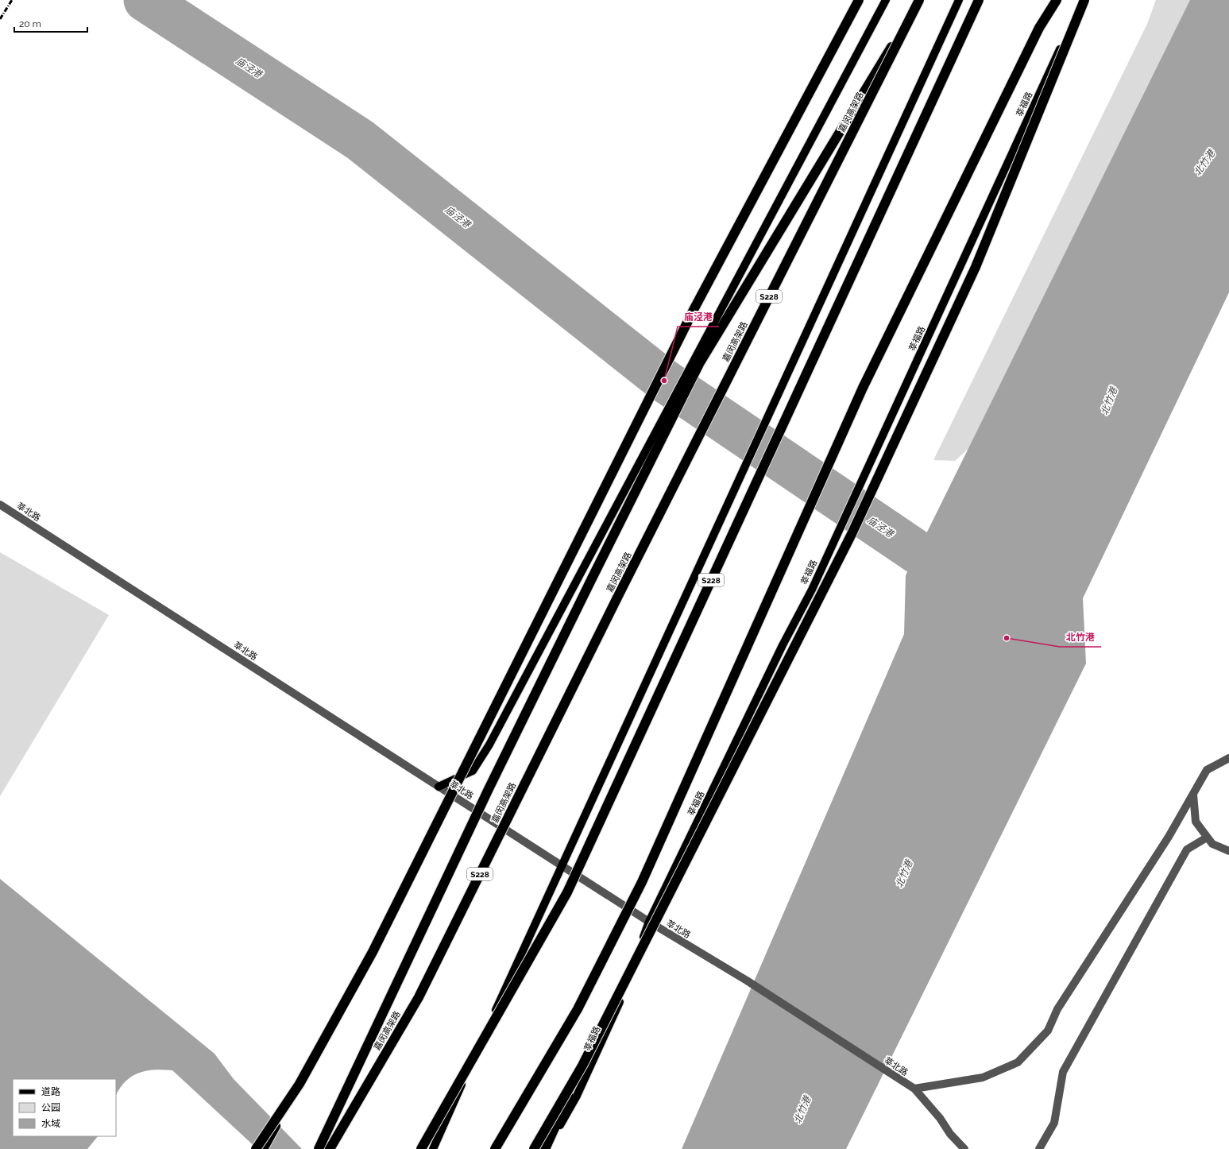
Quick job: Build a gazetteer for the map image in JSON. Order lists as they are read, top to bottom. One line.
{"streets":{"highway":["嘉闵高架路","S228"],"main road":["莘福路"],"street":["莘北路"]},"crossings":[["莘福路","莘北路"]],"water":["庙泾港","北竹港"],"places":["庙泾港","北竹港"],"legend":["道路","公园","水域"],"scale_bar":"20 m"}
